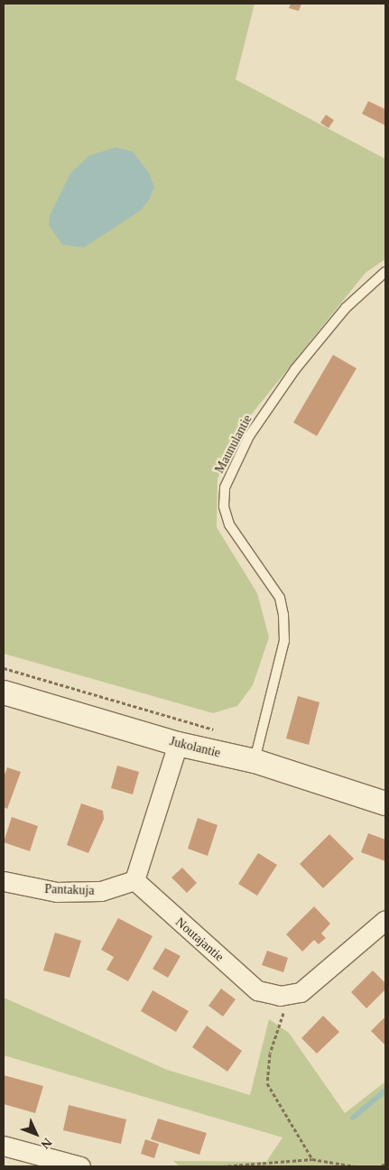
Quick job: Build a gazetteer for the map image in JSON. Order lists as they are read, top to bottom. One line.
{"streets":{"street":["Jukolantie","Pantakuja","Noutajantie"],"lane":["Maunulantie"]},"crossings":[["Maunulantie","Jukolantie"],["Pantakuja","Noutajantie"]],"north":"bottom right"}
